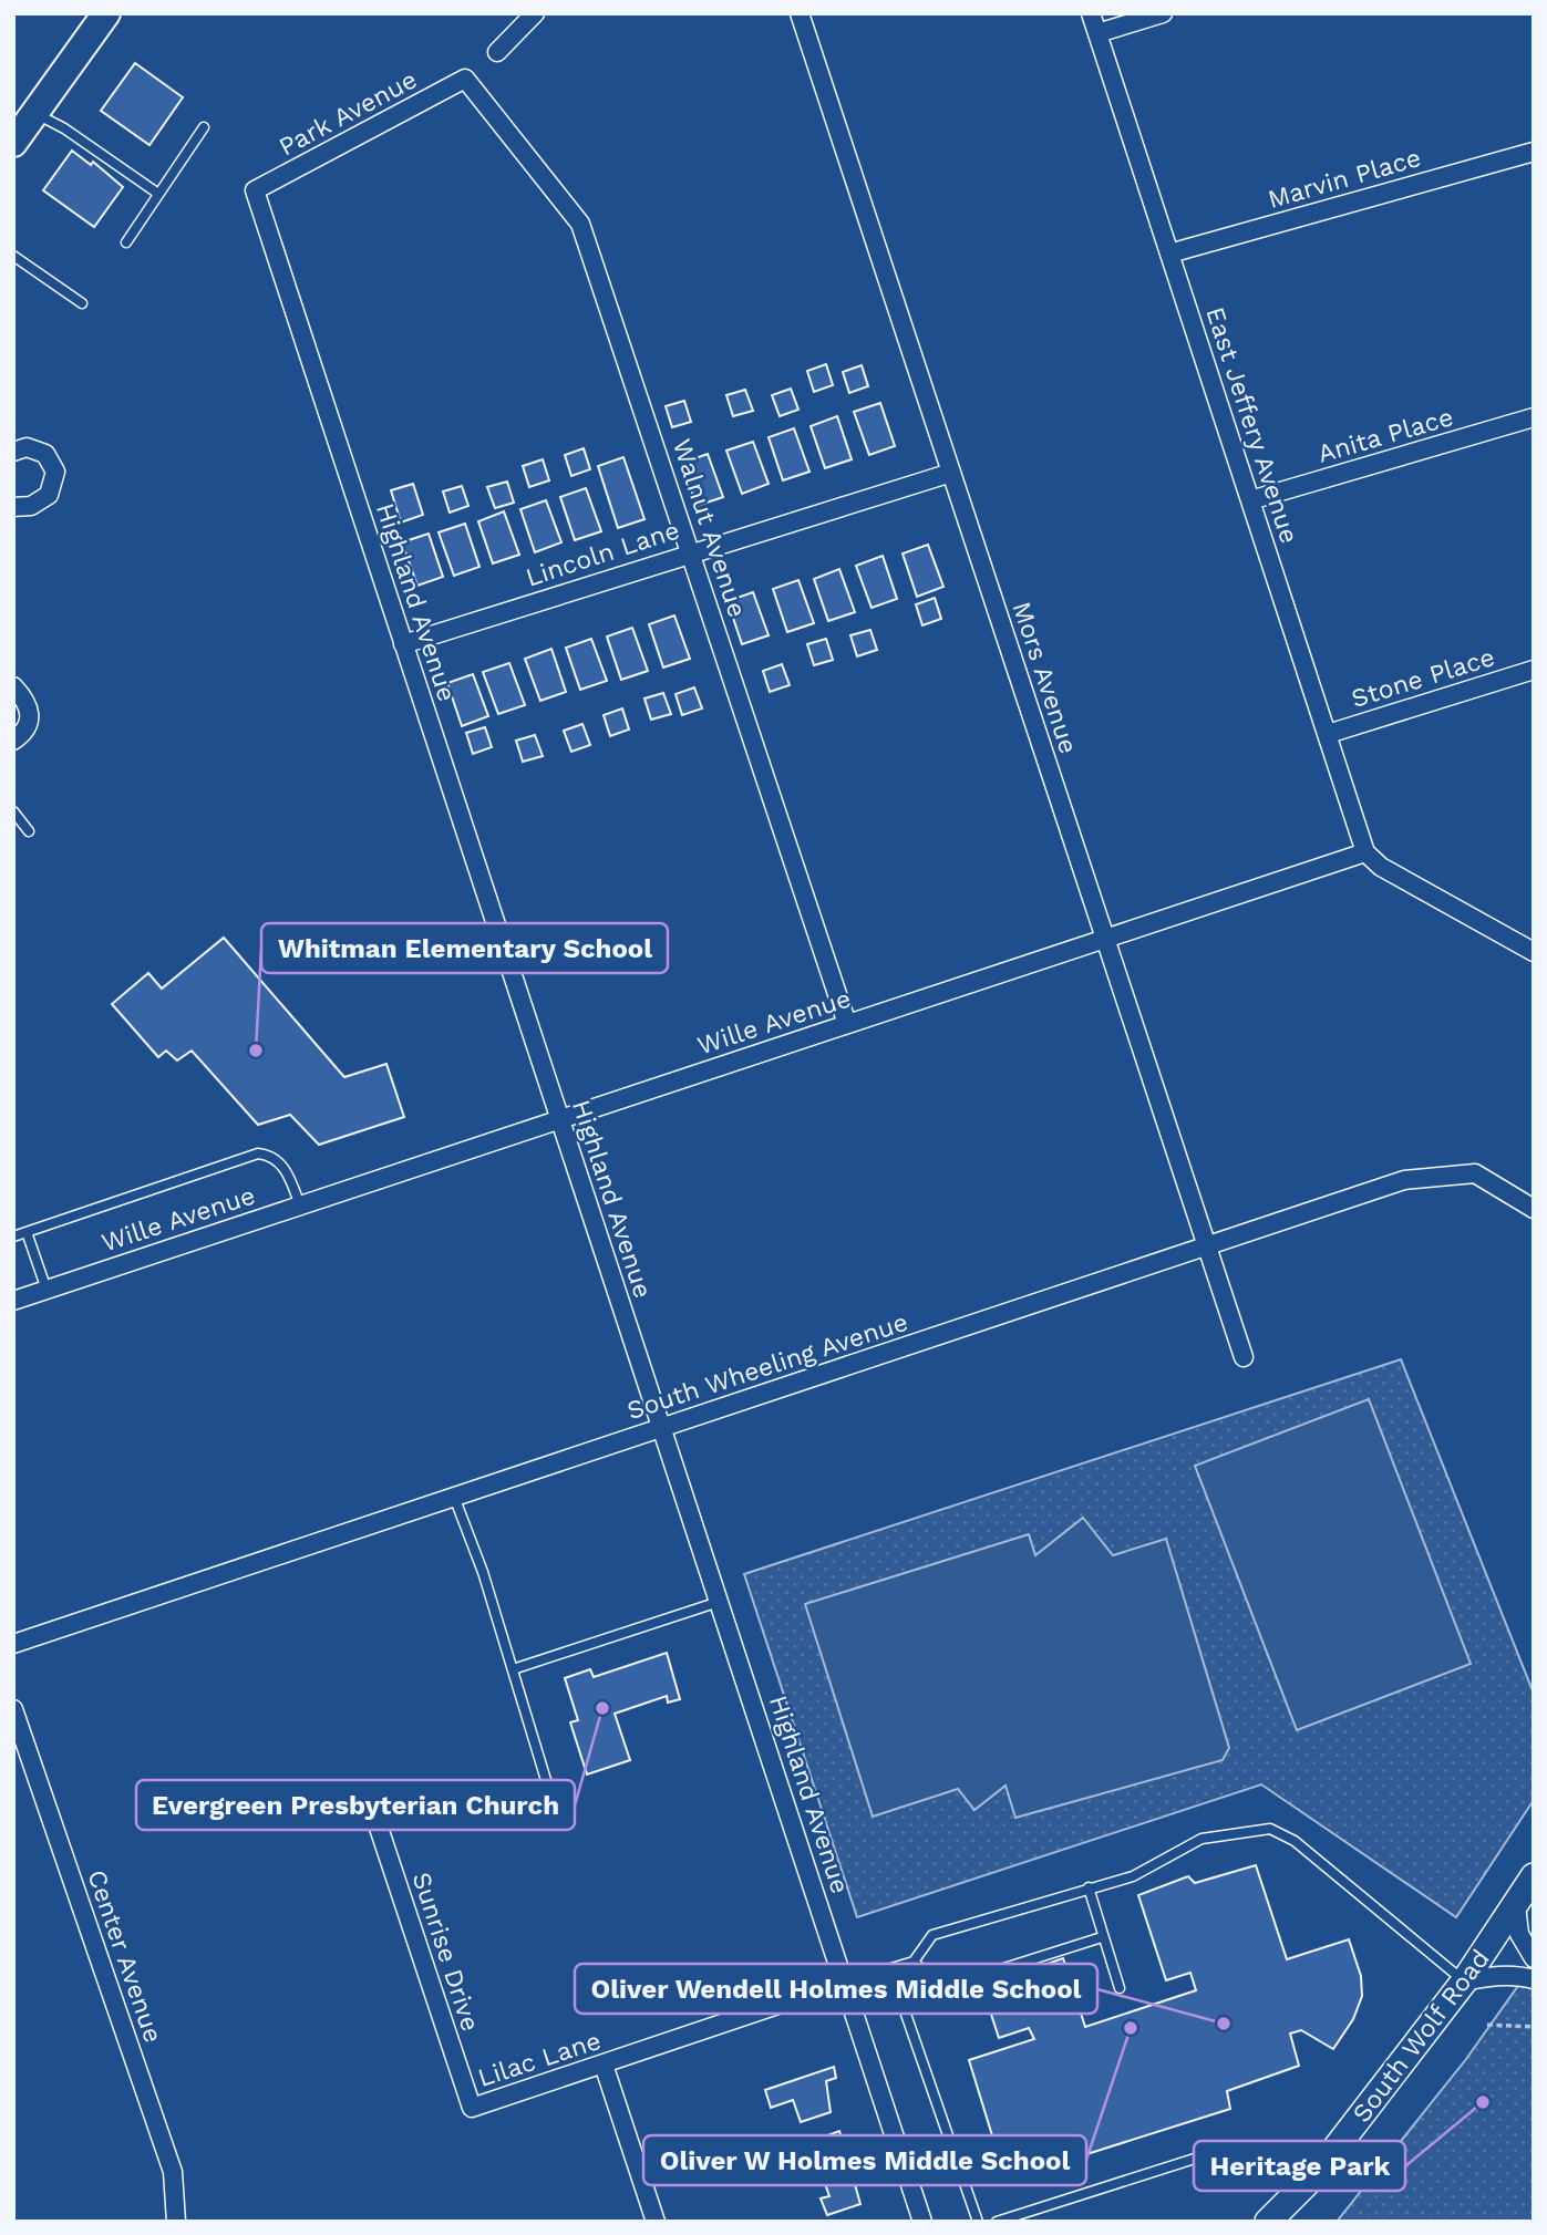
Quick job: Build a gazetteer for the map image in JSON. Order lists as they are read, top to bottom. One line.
{"streets":{"main road":["South Wolf Road"],"street":["Park Avenue","Marvin Place","East Jeffery Avenue","Anita Place","Walnut Avenue","Lincoln Lane","Highland Avenue","Mors Avenue","Stone Place","Wille Avenue","South Wheeling Avenue","Sunrise Drive","Center Avenue","Lilac Lane"]},"crossings":[["Park Avenue","Walnut Avenue"],["Park Avenue","Highland Avenue"],["Marvin Place","East Jeffery Avenue"],["East Jeffery Avenue","Anita Place"],["East Jeffery Avenue","Stone Place"],["East Jeffery Avenue","Wille Avenue"],["Walnut Avenue","Lincoln Lane"],["Walnut Avenue","Wille Avenue"],["Lincoln Lane","Highland Avenue"],["Lincoln Lane","Mors Avenue"],["Highland Avenue","Wille Avenue"],["Highland Avenue","South Wheeling Avenue"],["Highland Avenue","Lilac Lane"],["Mors Avenue","Wille Avenue"],["Mors Avenue","South Wheeling Avenue"],["Sunrise Drive","Lilac Lane"]],"places":["Whitman Elementary School","Evergreen Presbyterian Church","Oliver Wendell Holmes Middle School","Oliver W Holmes Middle School","Heritage Park"]}
